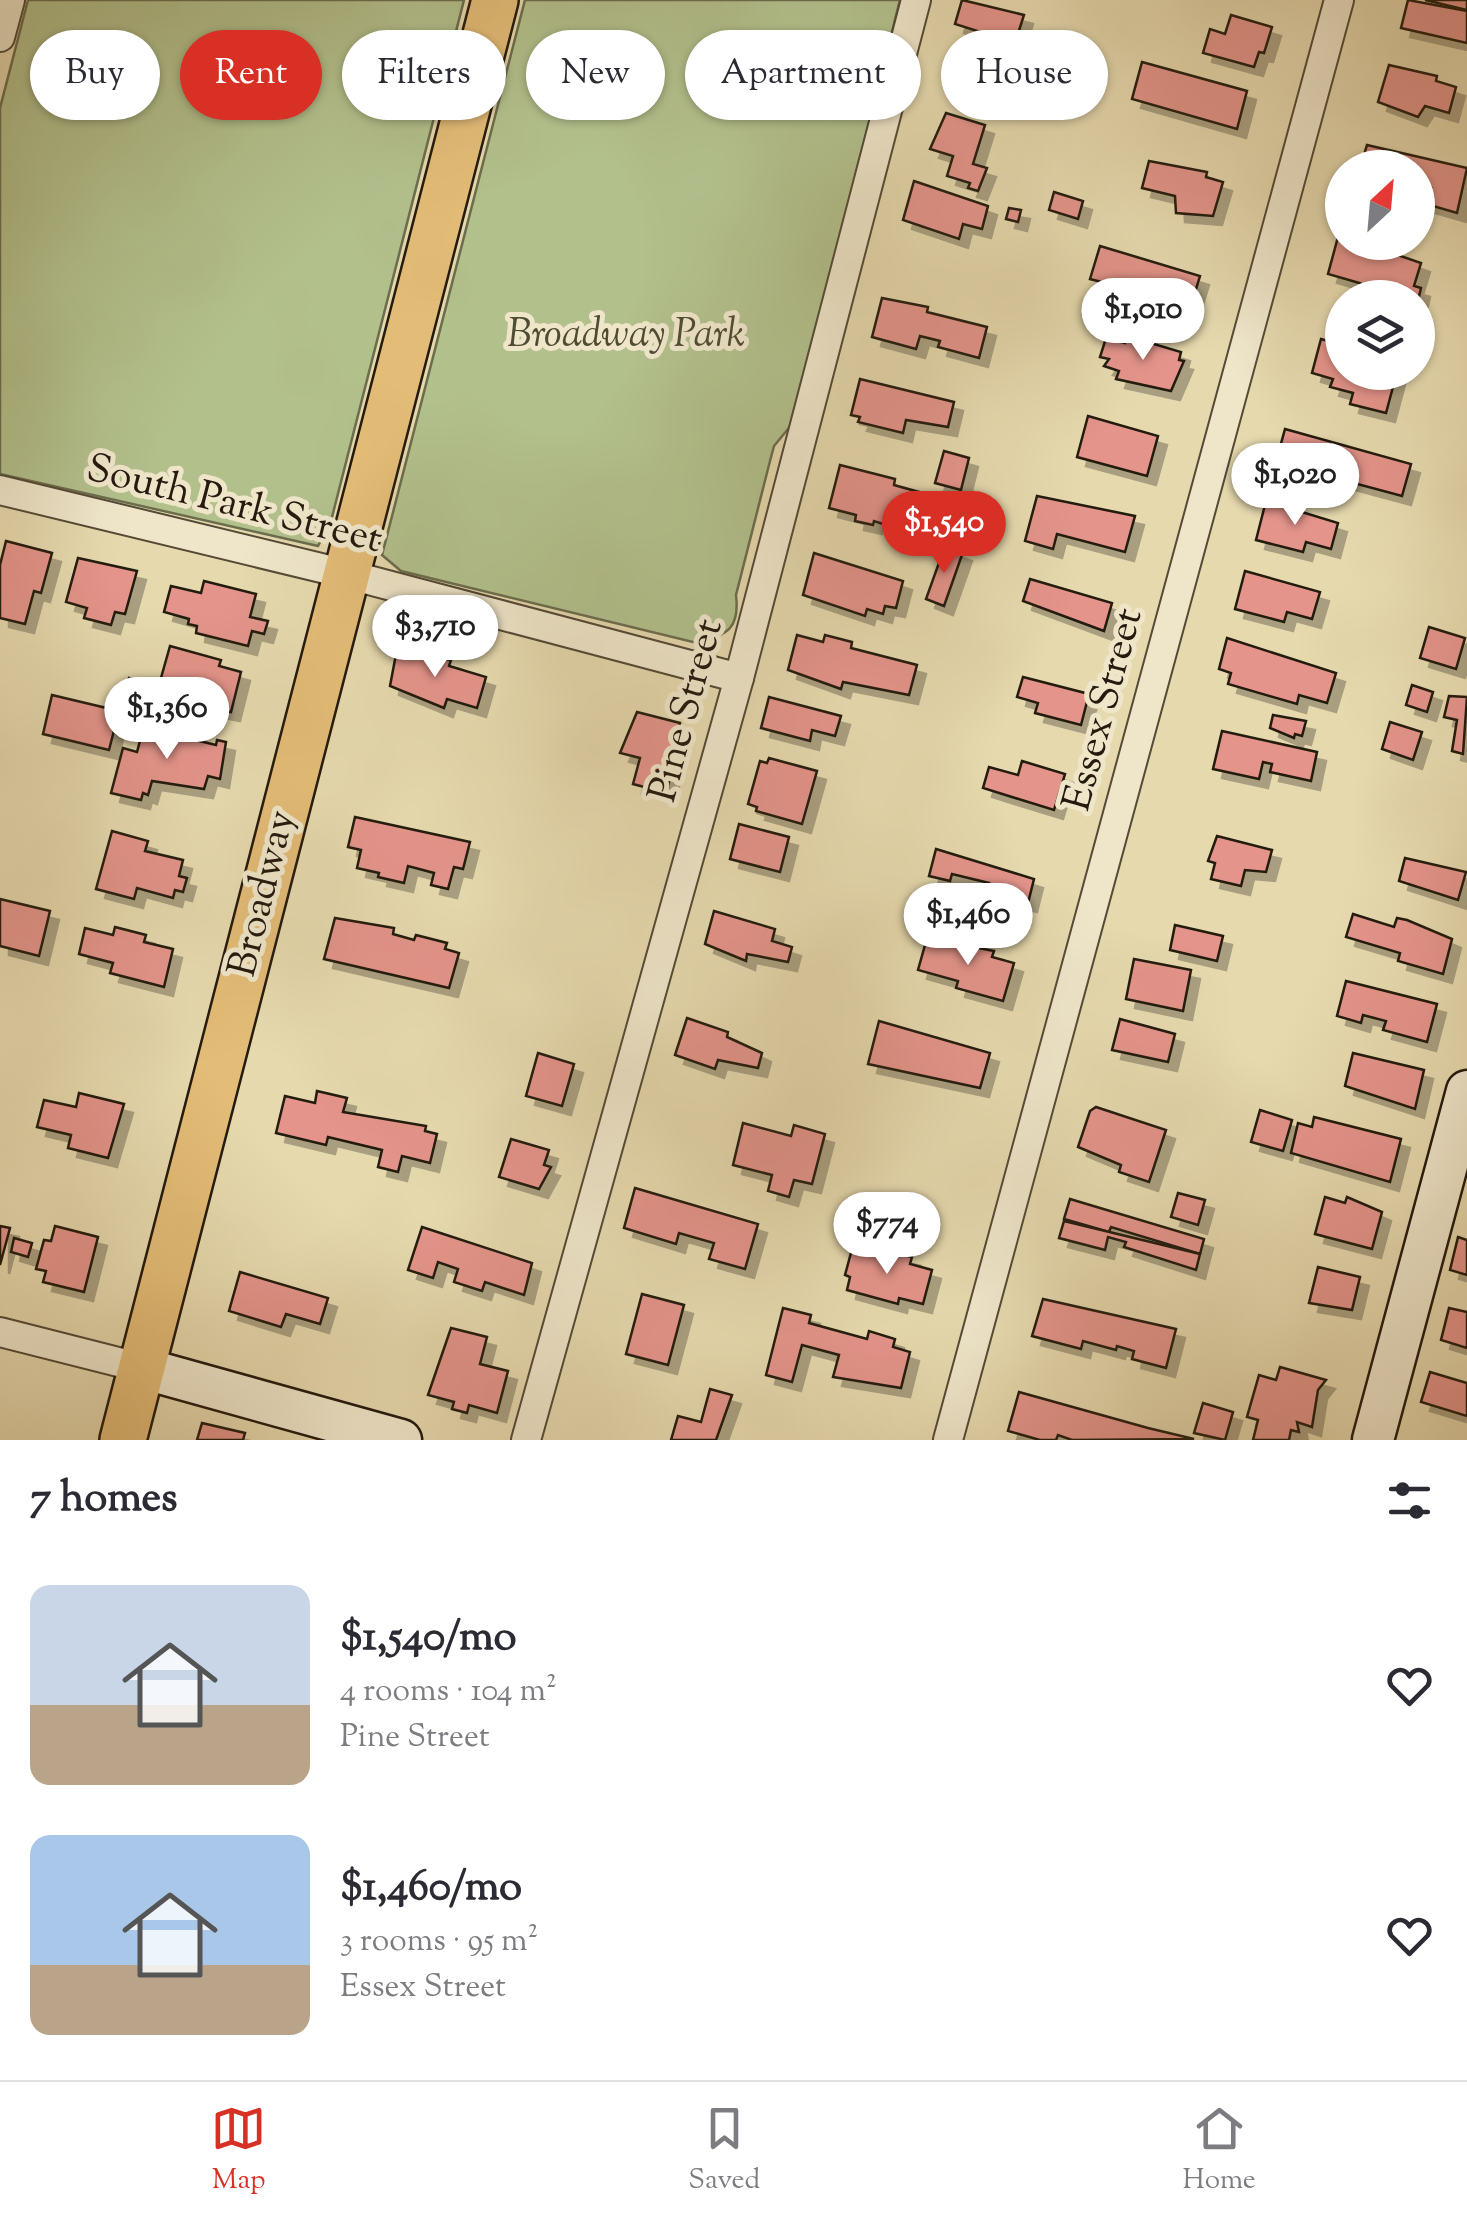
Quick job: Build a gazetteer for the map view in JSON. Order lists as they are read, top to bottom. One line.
{"streets":{"main road":["Broadway"],"street":["South Park Street","Essex Street","Pine Street"]},"crossings":[["South Park Street","Pine Street"],["South Park Street","Broadway"]],"parks":["Broadway Park"],"north":"top right","page":{"chip":["Buy","Rent","Filters","New","Apartment","House"],"price":["$1,010","$1,020","$1,540","$3,710","$1,360","$1,460","$774"],"heading":"7 homes","list":[{"name":"$1,540/mo","note":"4 rooms · 104 m² · Pine Street"},{"name":"$1,460/mo","note":"3 rooms · 95 m² · Essex Street"}],"tabs":["Map","Saved","Home"]}}
